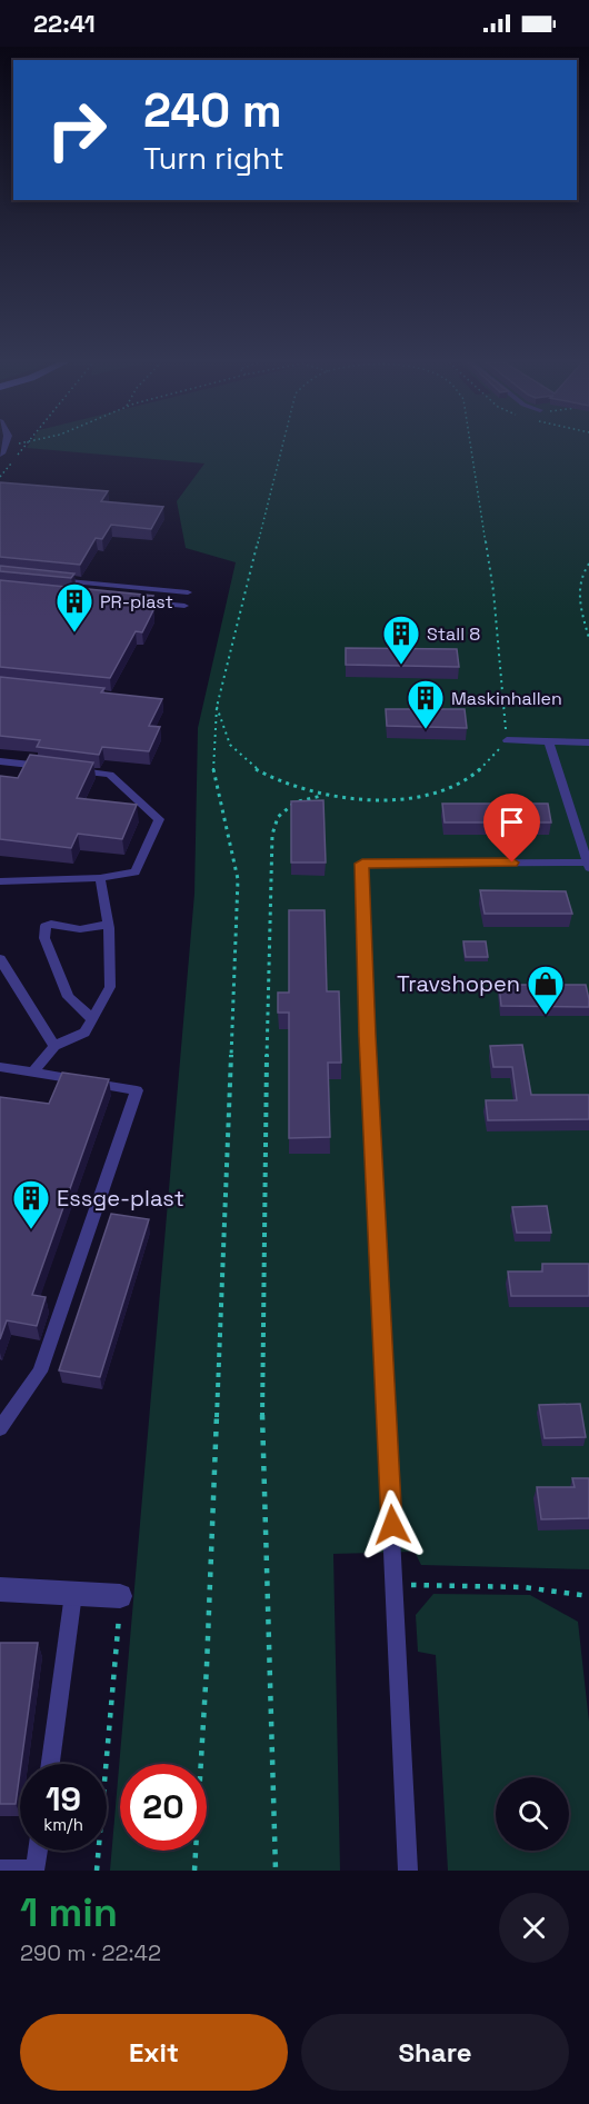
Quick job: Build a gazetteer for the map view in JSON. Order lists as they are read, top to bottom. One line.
{"places":{"building":["PR-plast","Stall 8","Maskinhallen","Essge-plast"],"shop":["Travshopen"]},"page":{"status":"22:41","turn":["240 m","Turn right"],"speed":"19 km/h","limit":"20","heading":["1 min","290 m · 22:42"],"buttons":["Exit","Share"]}}
